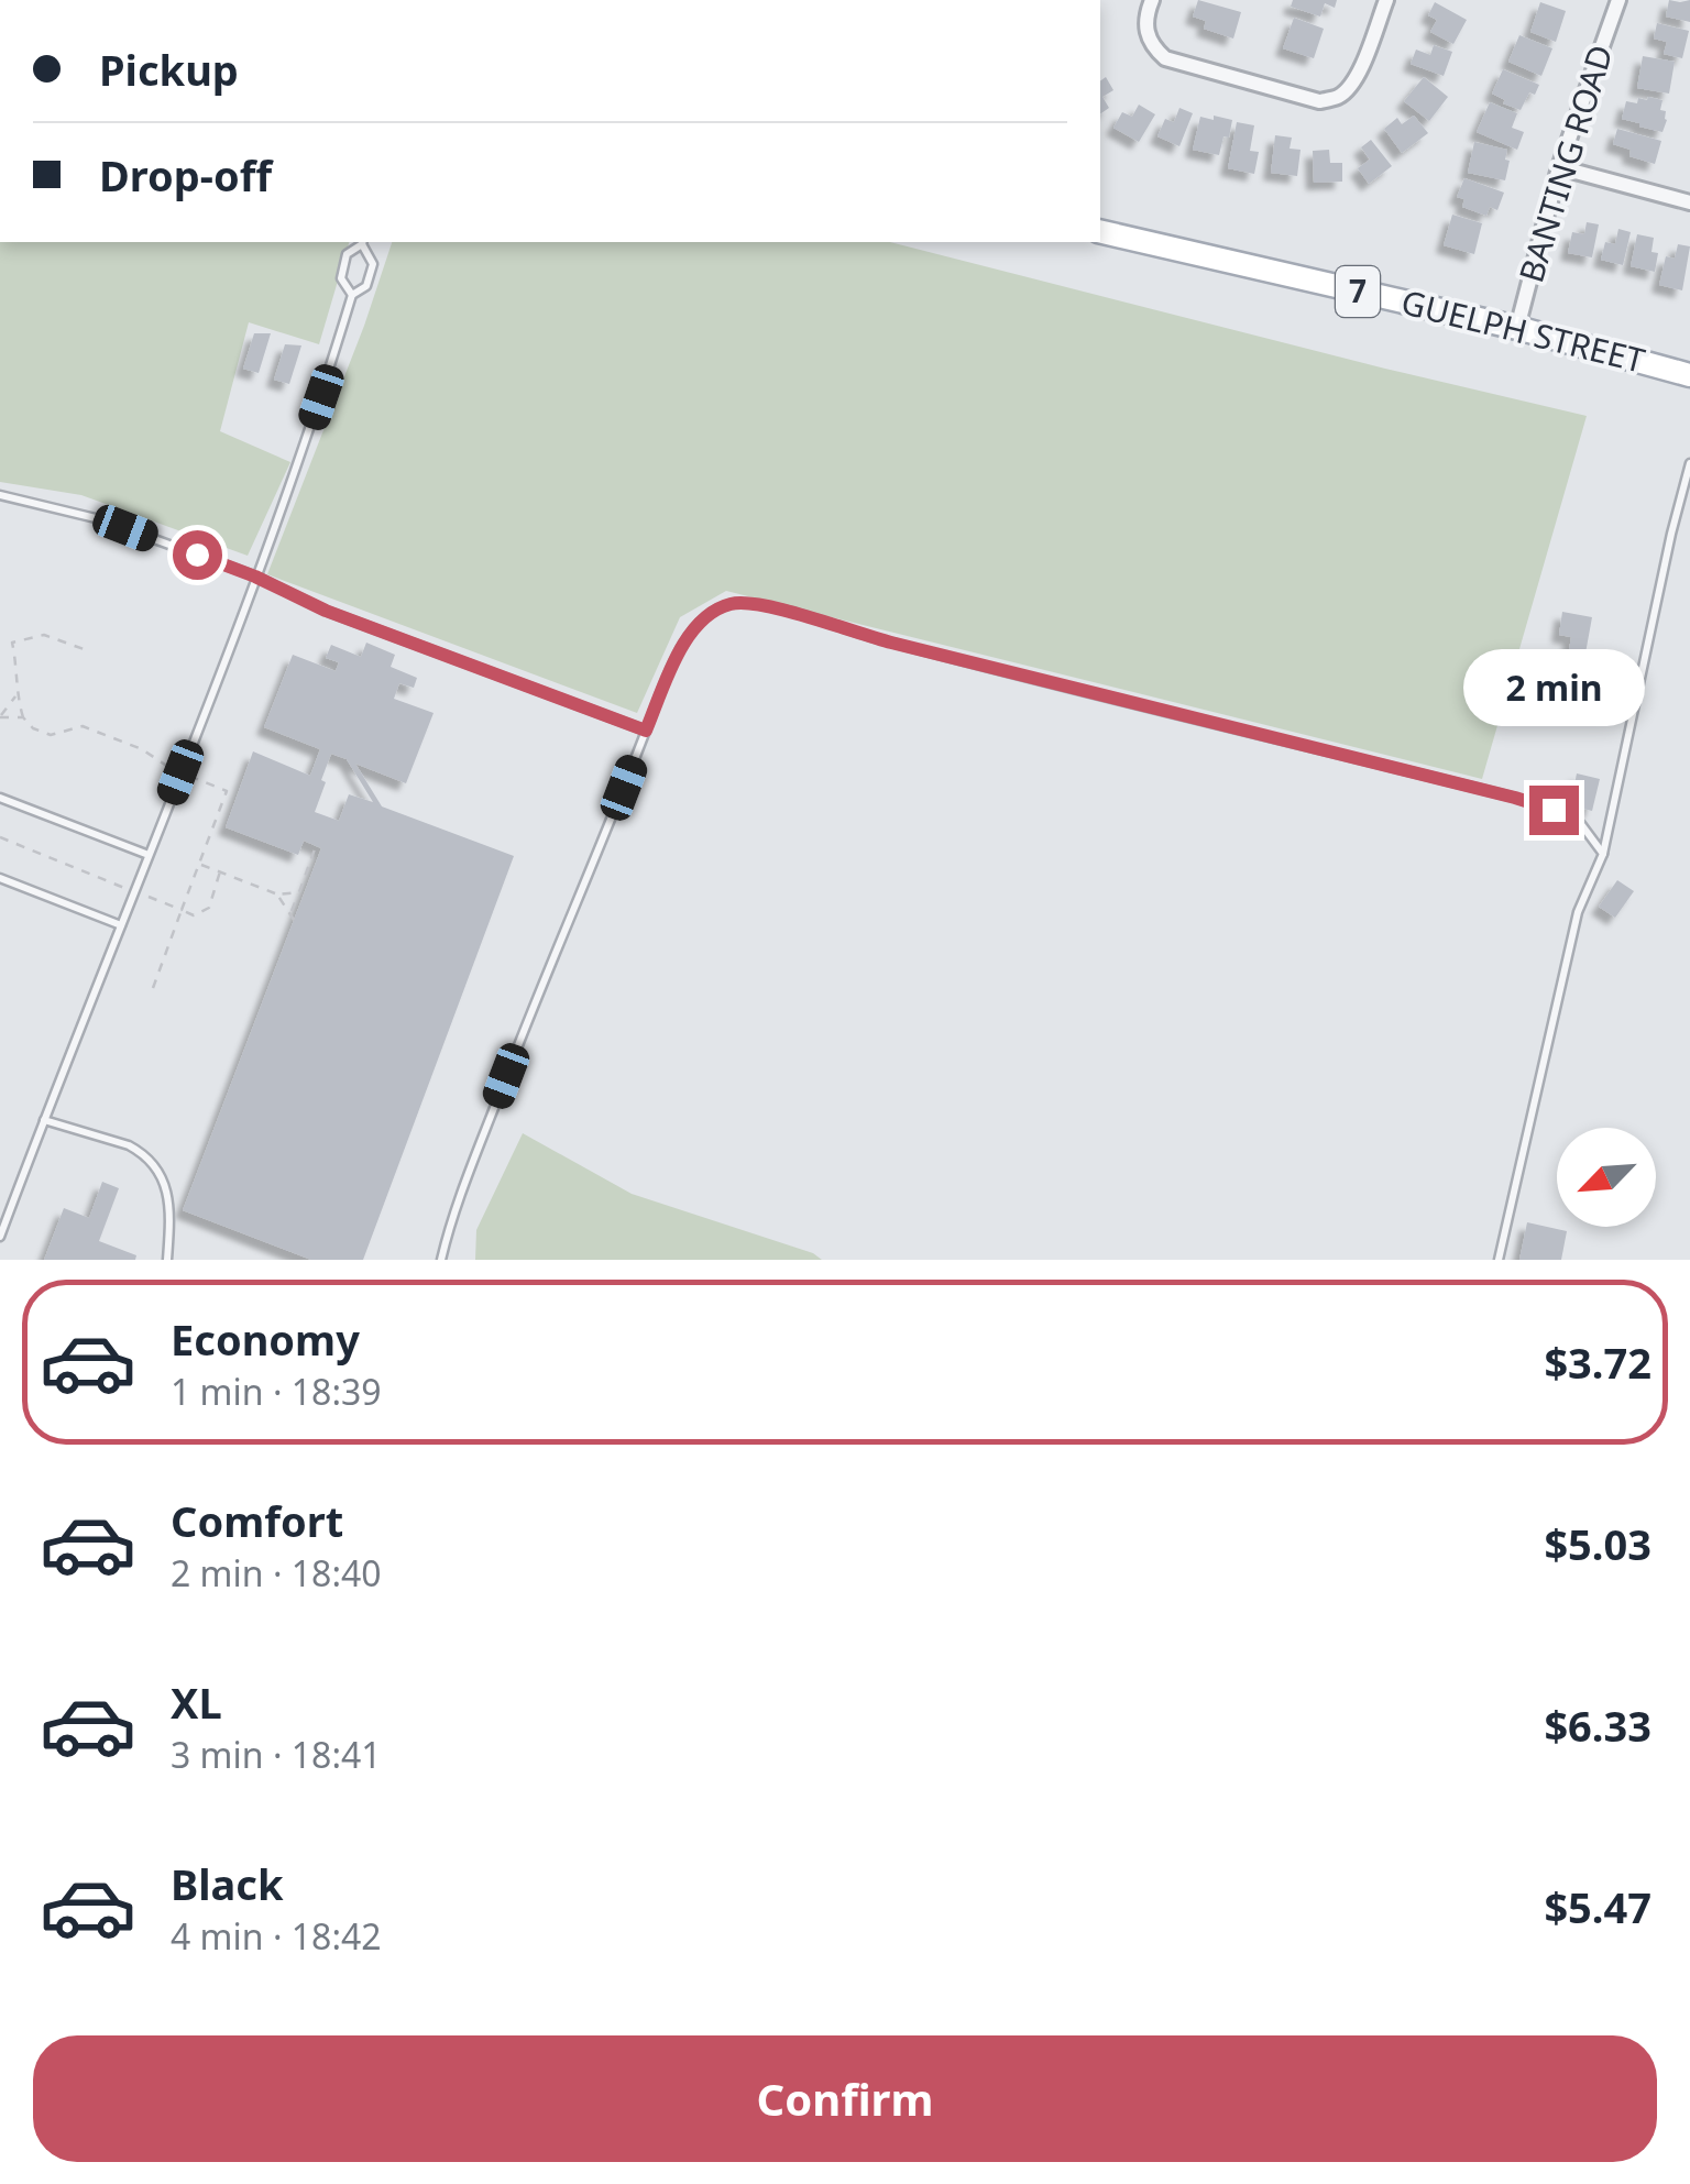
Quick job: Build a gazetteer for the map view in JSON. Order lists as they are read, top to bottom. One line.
{"streets":{"main road":["7","GUELPH STREET"],"street":["BANTING ROAD"]},"crossings":[["BANTING ROAD","GUELPH STREET"]],"north":"bottom left","page":{"banner":["Pickup","Drop-off"],"bubble":"2 min","list":[{"name":"Economy","note":"1 min · 18:39","value":"$3.72"},{"name":"Comfort","note":"2 min · 18:40","value":"$5.03"},{"name":"XL","note":"3 min · 18:41","value":"$6.33"},{"name":"Black","note":"4 min · 18:42","value":"$5.47"}],"buttons":"Confirm"}}
